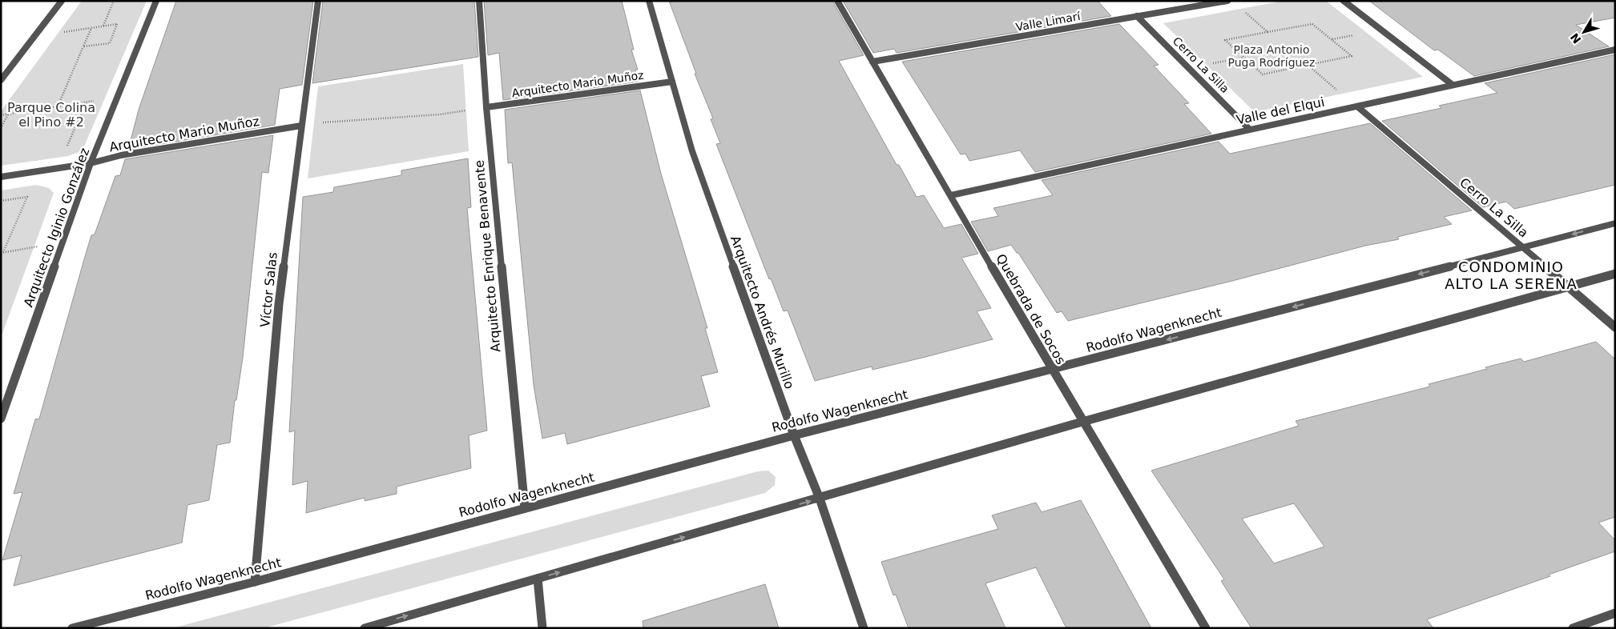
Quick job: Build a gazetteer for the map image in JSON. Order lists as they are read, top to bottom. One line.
{"streets":{"street":["Valle Limarí","Cerro La Silla","Arquitecto Mario Muñoz","Valle del Elqui","Arquitecto Iginio González","Arquitecto Enrique Benavente","Víctor Salas","Quebrada de Socos","Arquitecto Andrés Murillo","Rodolfo Wagenknecht"]},"crossings":[["Valle Limarí","Cerro La Silla"],["Valle Limarí","Quebrada de Socos"],["Cerro La Silla","Valle del Elqui"],["Cerro La Silla","Rodolfo Wagenknecht"],["Arquitecto Mario Muñoz","Arquitecto Iginio González"],["Arquitecto Mario Muñoz","Arquitecto Enrique Benavente"],["Arquitecto Mario Muñoz","Víctor Salas"],["Arquitecto Mario Muñoz","Arquitecto Andrés Murillo"],["Valle del Elqui","Quebrada de Socos"],["Arquitecto Enrique Benavente","Rodolfo Wagenknecht"],["Víctor Salas","Rodolfo Wagenknecht"],["Quebrada de Socos","Rodolfo Wagenknecht"],["Arquitecto Andrés Murillo","Rodolfo Wagenknecht"]],"districts":["CONDOMINIO ALTO LA SERENA"],"parks":["Plaza Antonio Puga Rodríguez","Parque Colina el Pino #2"],"north":"bottom left"}
